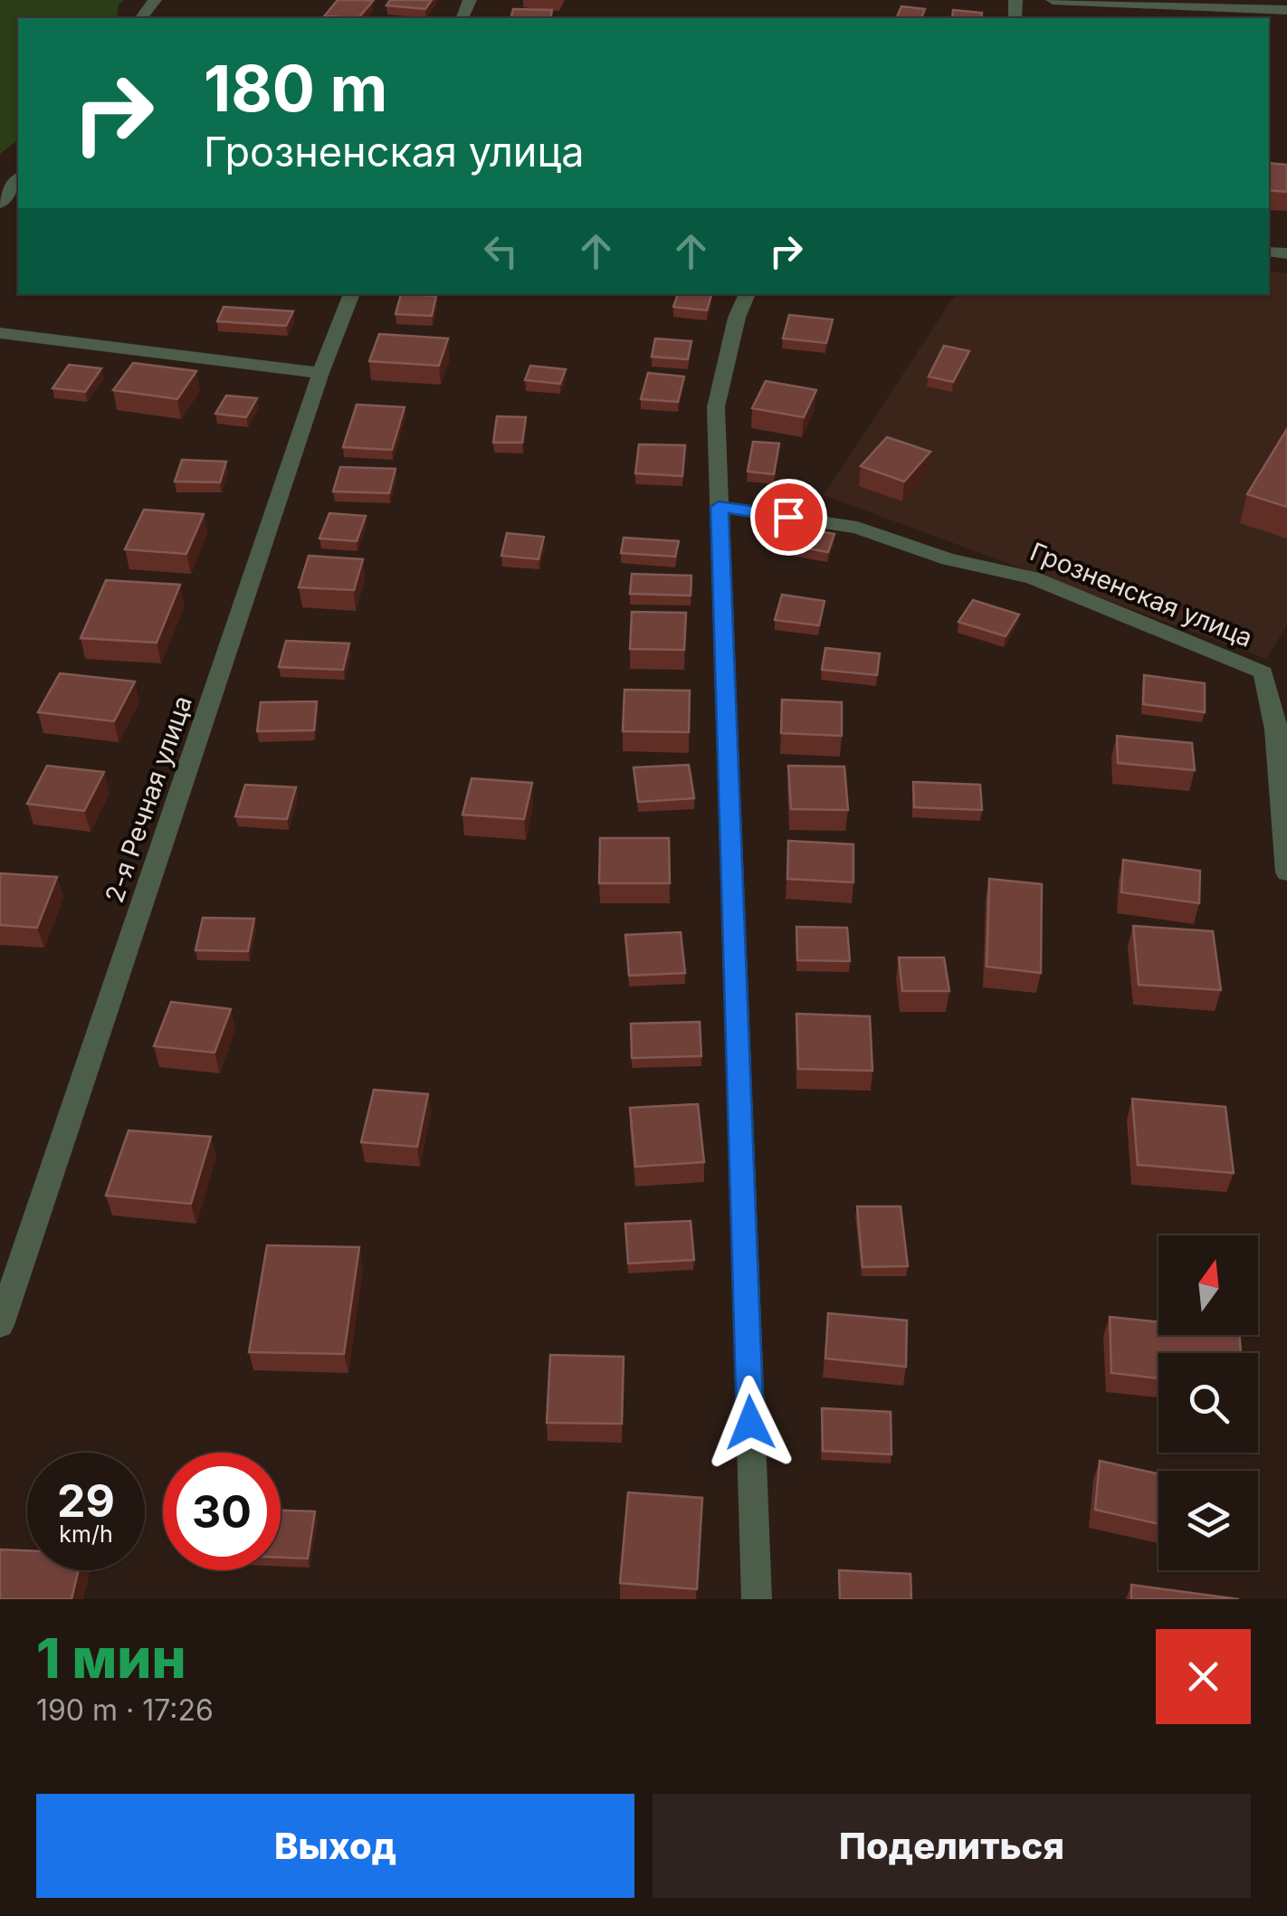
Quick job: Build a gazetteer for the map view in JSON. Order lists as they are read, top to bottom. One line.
{"streets":{"street":["Грозненская улица","2-я Речная улица"]},"north":"top","page":{"turn":["180 m","Грозненская улица"],"speed":"29 km/h","limit":"30","heading":["1 мин","190 m · 17:26"],"buttons":["Выход","Поделиться"]}}
